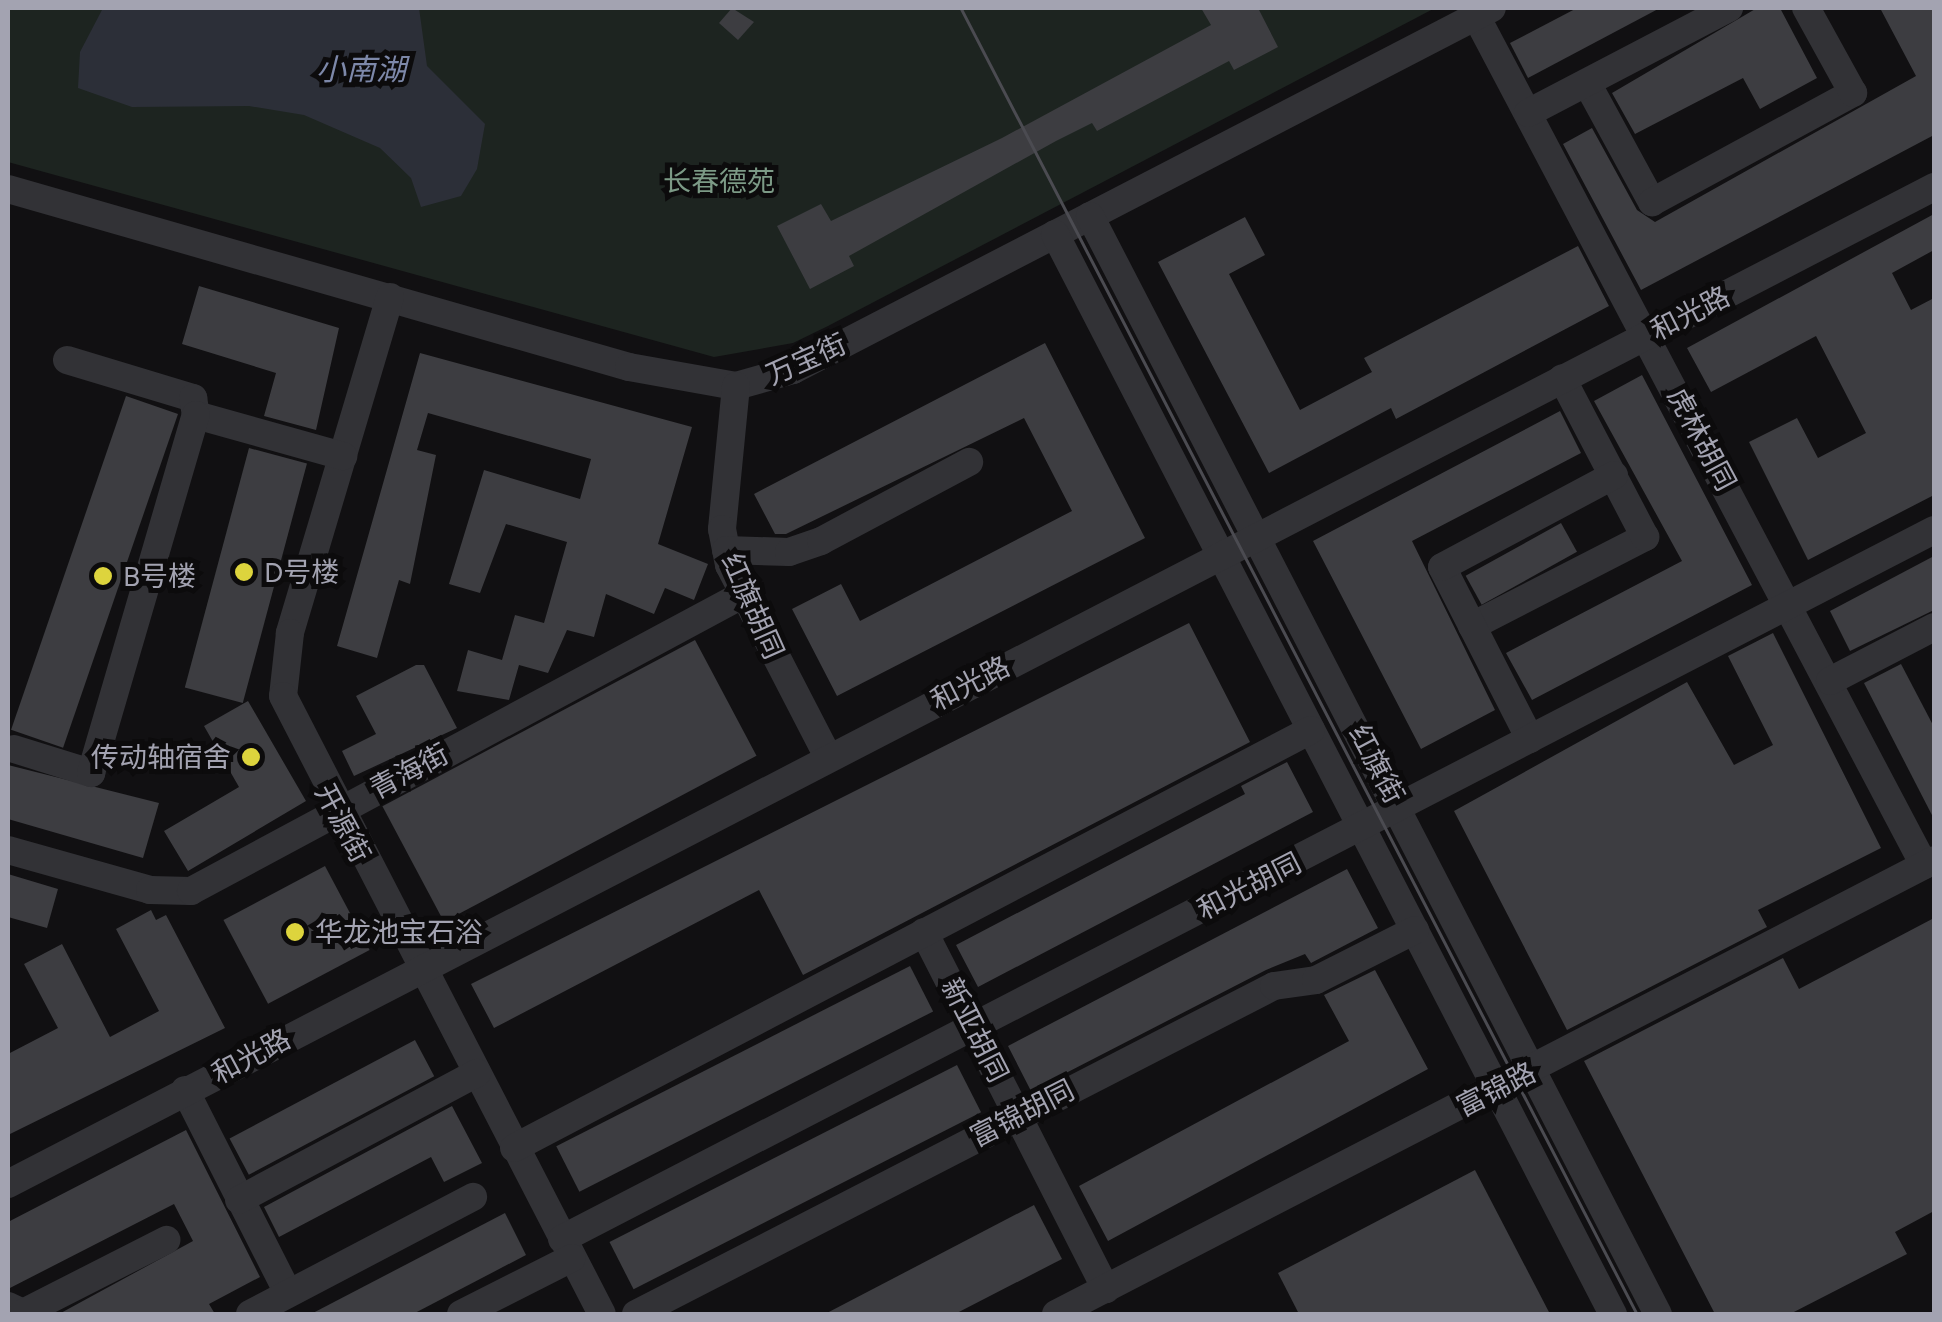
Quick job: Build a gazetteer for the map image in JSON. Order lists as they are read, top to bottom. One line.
{"streets":{"street":["和光路","万宝街","虎林胡同","红旗胡同","红旗街","青海街","开源街","和光胡同","新亚胡同","富锦路","富锦胡同"]},"crossings":[["和光路","虎林胡同"],["和光路","红旗胡同"],["和光路","红旗街"],["和光路","开源街"],["万宝街","虎林胡同"],["万宝街","红旗胡同"],["万宝街","红旗街"],["万宝街","开源街"],["虎林胡同","和光胡同"],["虎林胡同","富锦路"],["红旗胡同","青海街"],["红旗街","和光胡同"],["红旗街","富锦路"],["红旗街","富锦胡同"],["青海街","开源街"],["开源街","和光胡同"],["和光胡同","新亚胡同"],["新亚胡同","富锦路"],["新亚胡同","富锦胡同"]],"water":["小南湖"],"parks":["长春德苑"],"places":["D号楼","B号楼","传动轴宿舍","华龙池宝石浴"]}
